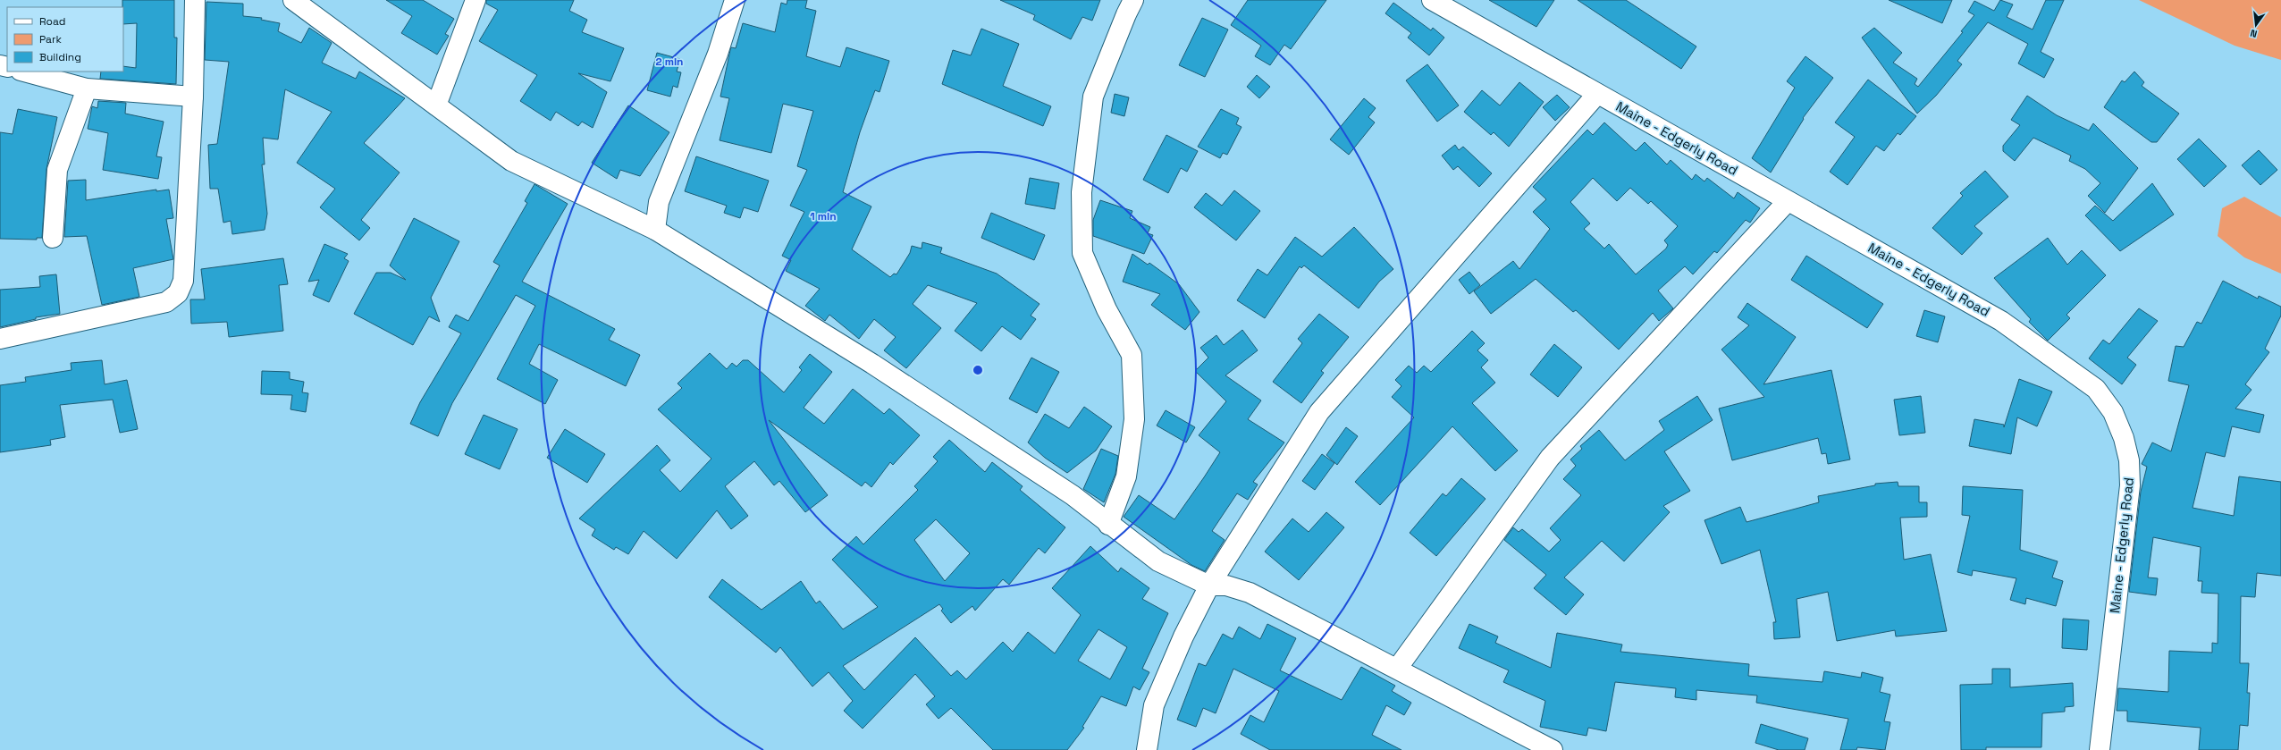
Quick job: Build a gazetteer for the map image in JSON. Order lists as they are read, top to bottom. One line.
{"streets":{"street":["Maine - Edgerly Road"]},"legend":["Road","Park","Building"],"north":"bottom","rings":["2 min","1 min"]}
